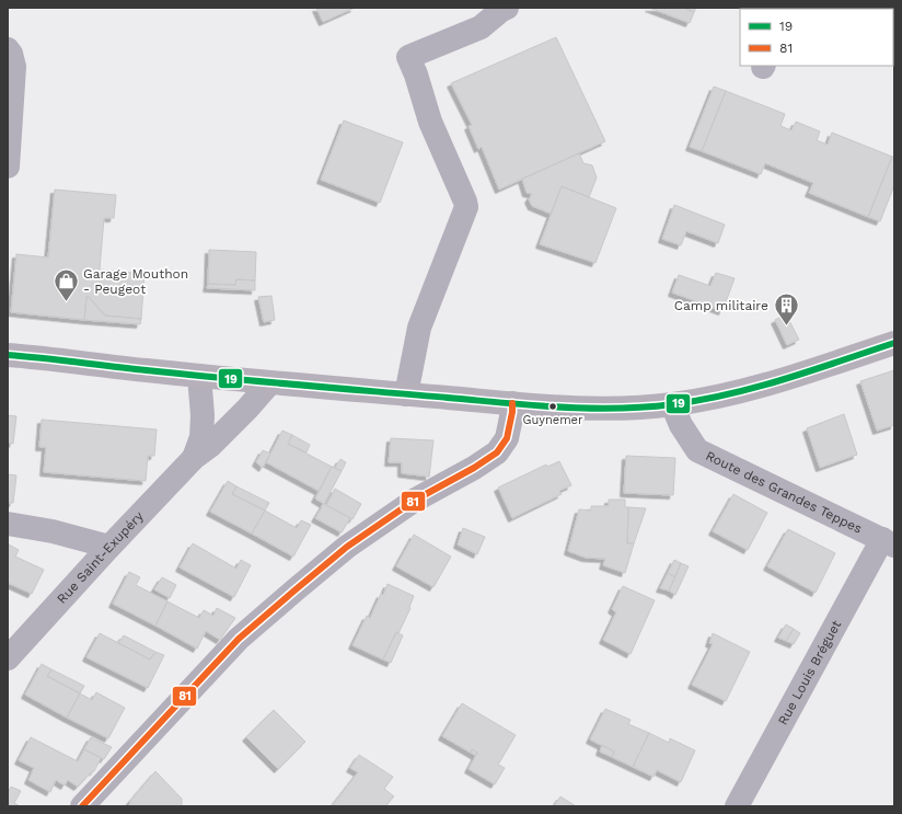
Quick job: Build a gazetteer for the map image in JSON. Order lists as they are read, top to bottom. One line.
{"streets":{"street":["Route des Grandes Teppes","Rue Saint-Exupéry","Rue Louis Bréguet"]},"crossings":[["Route des Grandes Teppes","Rue Louis Bréguet"]],"places":{"shop":["Garage Mouthon - Peugeot"],"building":["Camp militaire"],"other":["Guynemer"]},"lines":["transit line 19","transit line 81"],"legend":["19","81"]}
